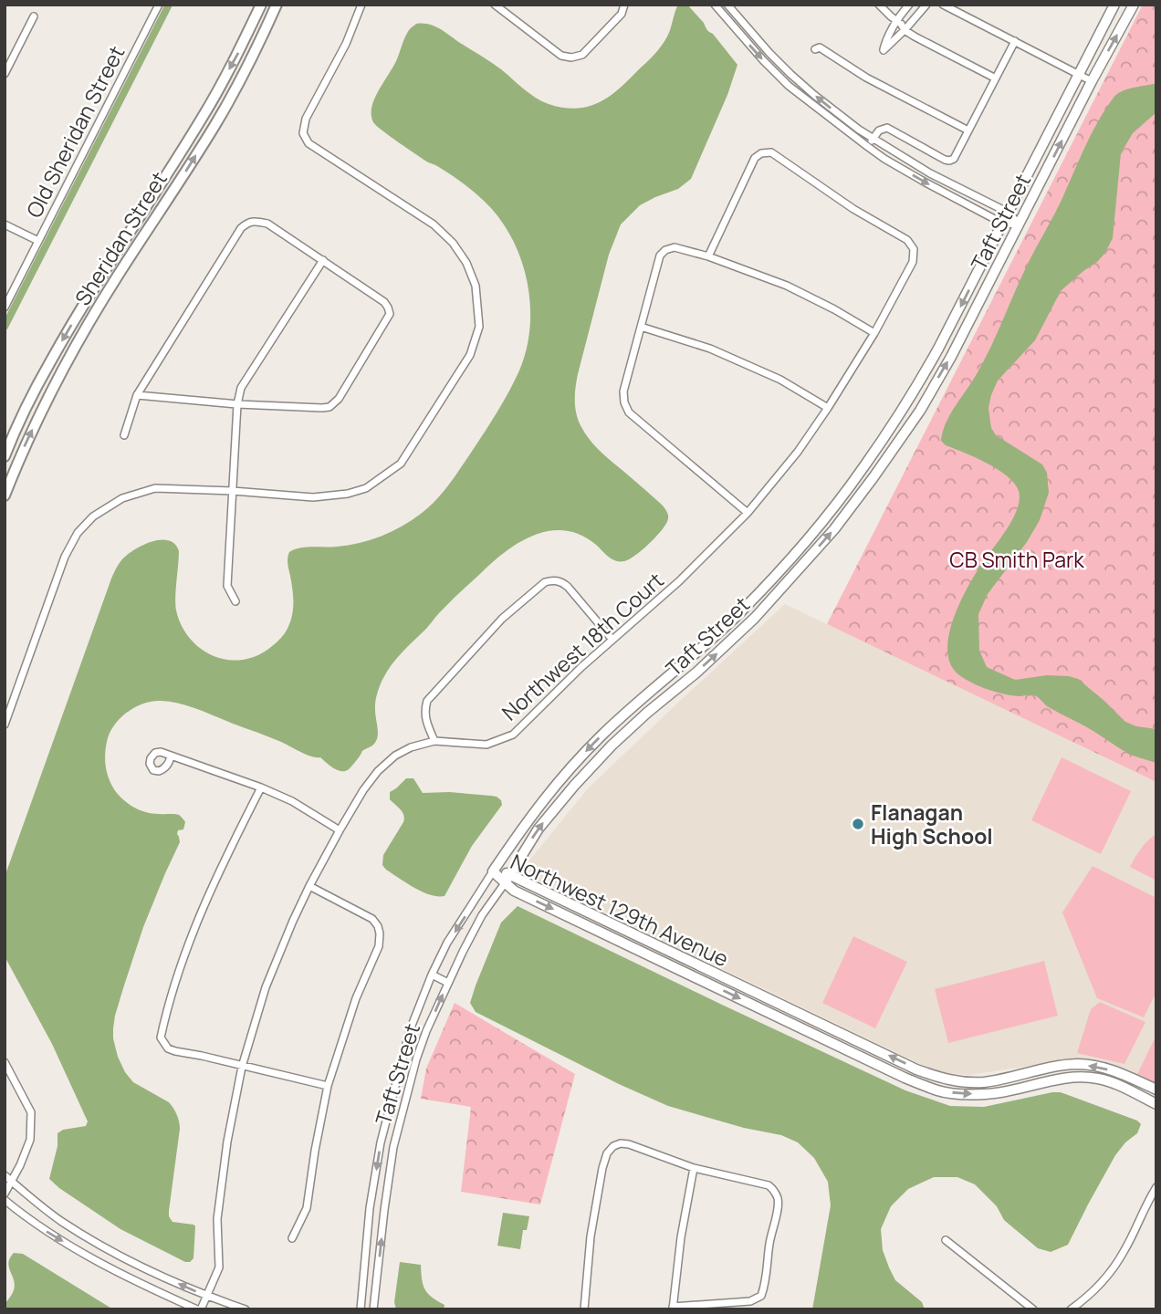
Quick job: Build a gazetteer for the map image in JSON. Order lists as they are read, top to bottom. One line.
{"streets":{"main road":["Sheridan Street"],"street":["Old Sheridan Street","Taft Street","Northwest 18th Court","Northwest 129th Avenue"]},"crossings":[["Taft Street","Northwest 129th Avenue"]],"parks":["CB Smith Park"],"places":["Flanagan High School"]}
